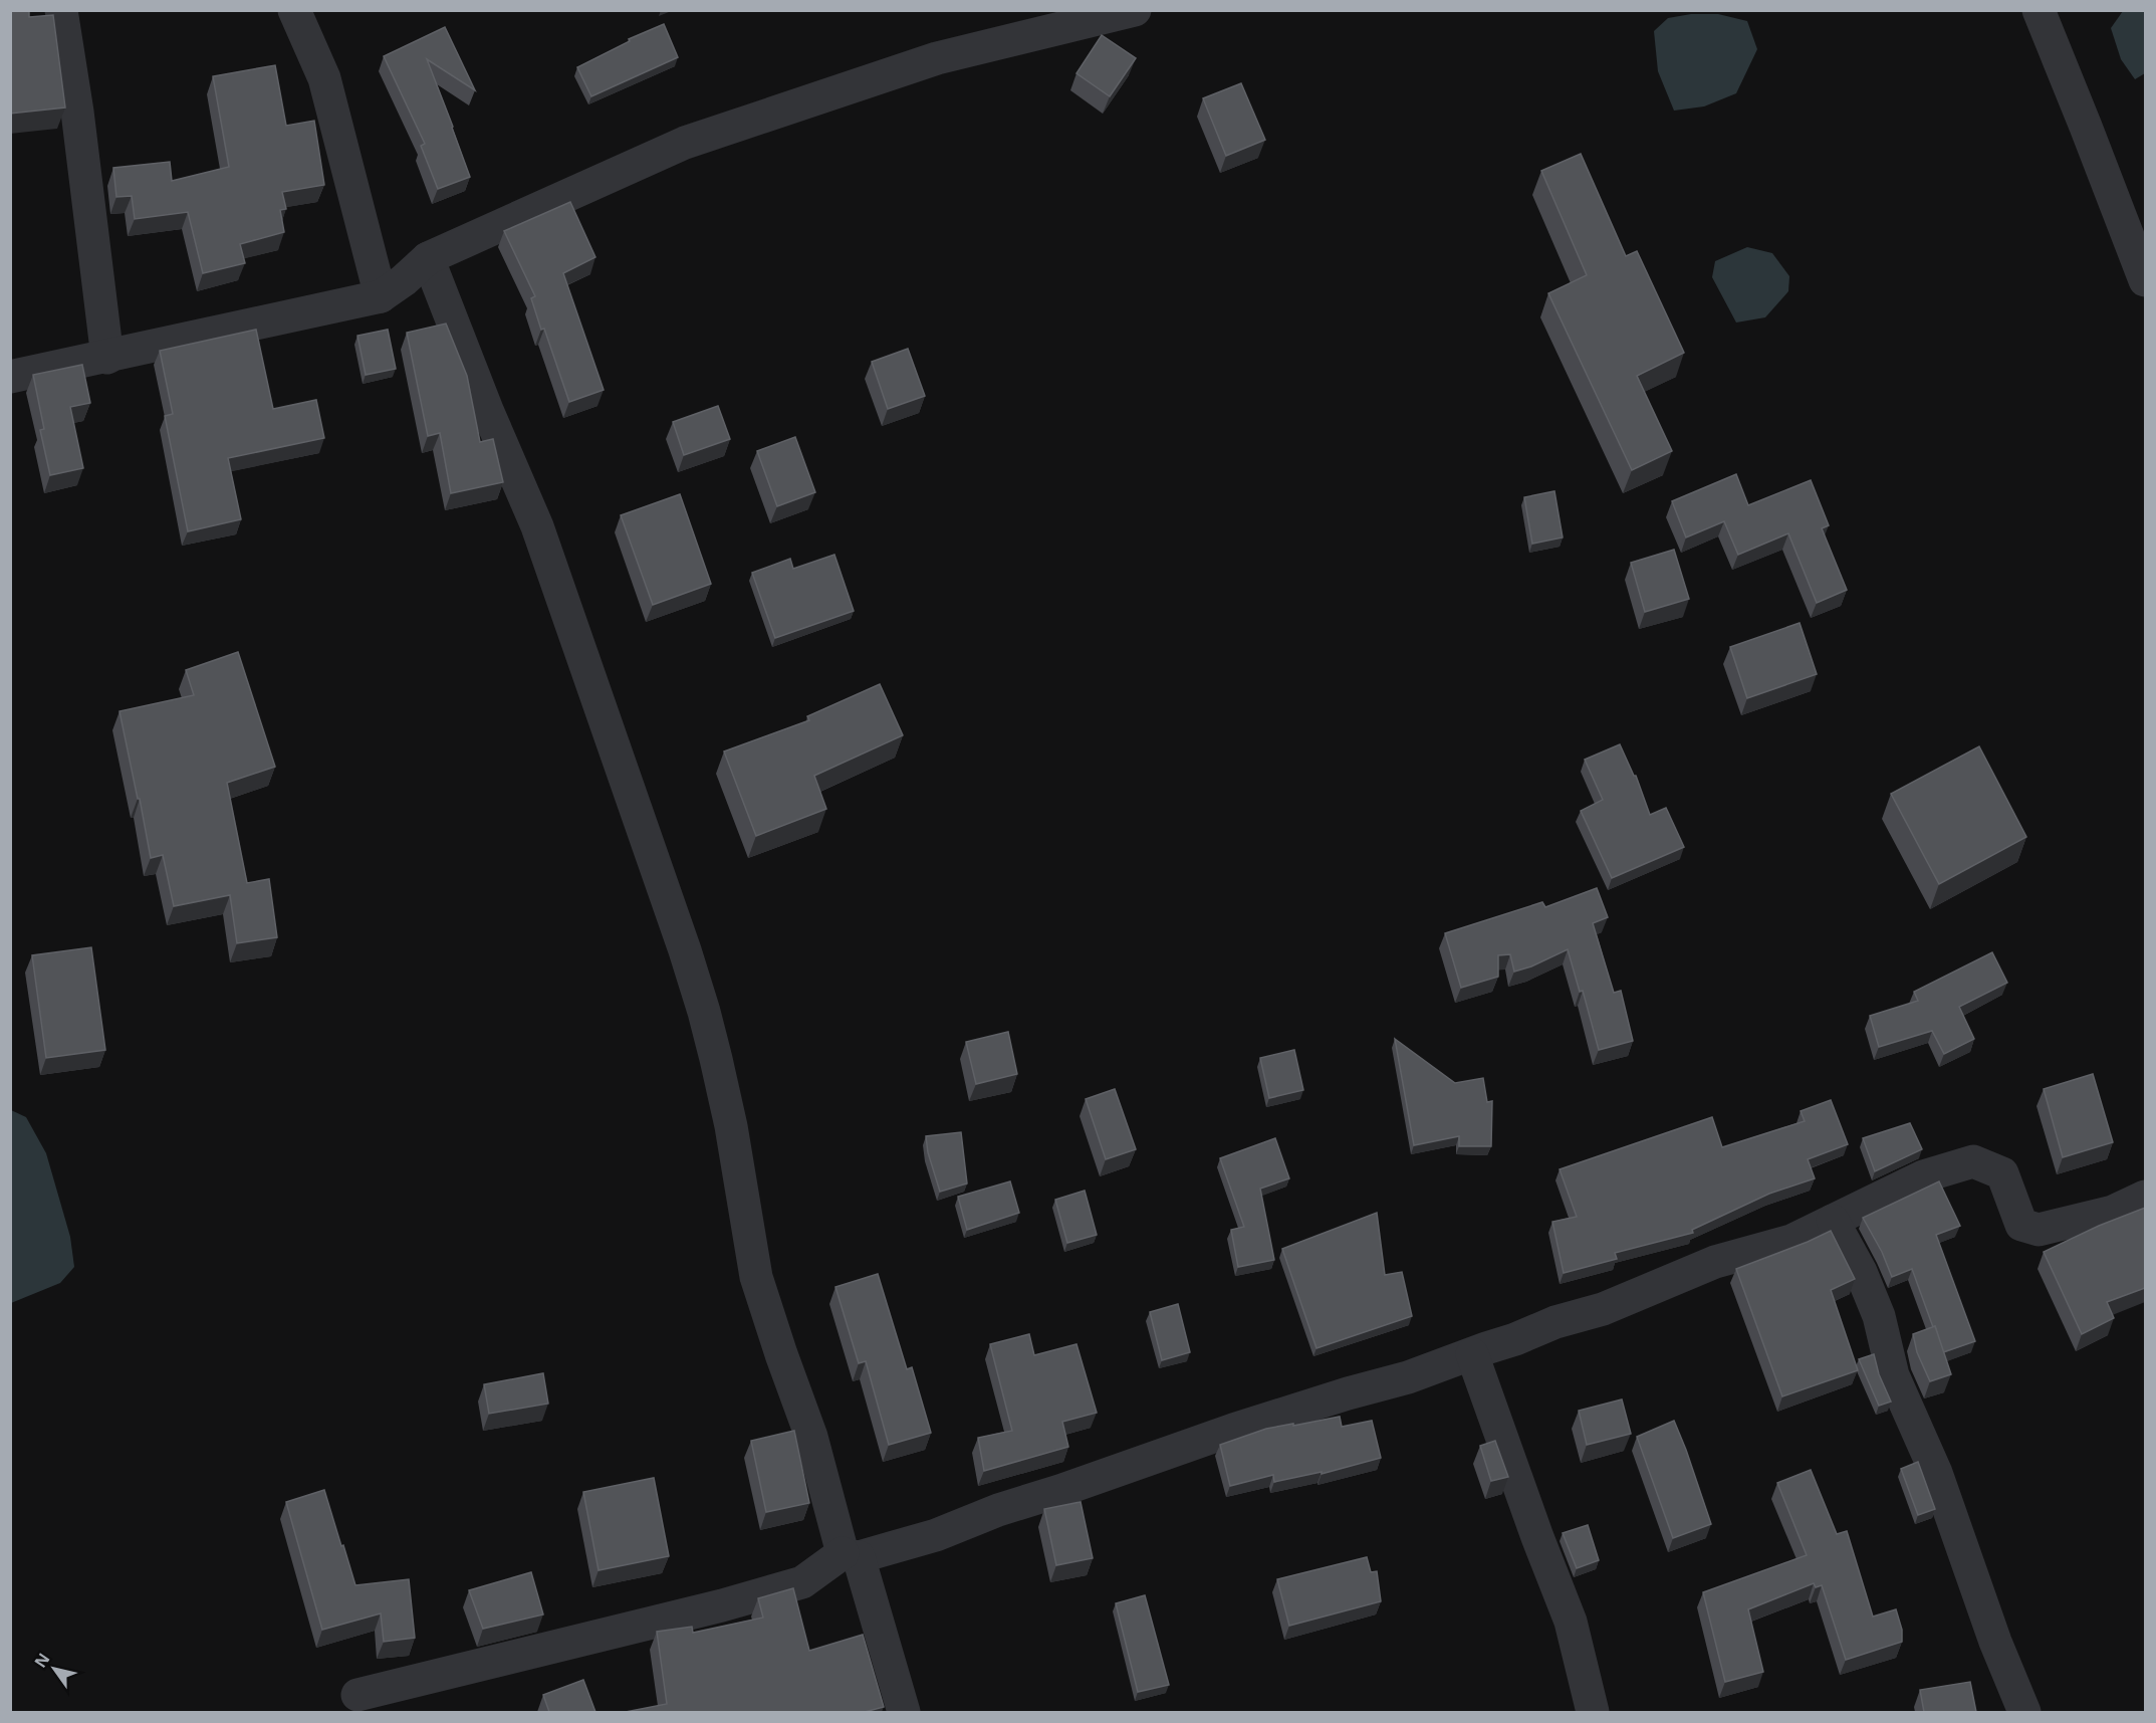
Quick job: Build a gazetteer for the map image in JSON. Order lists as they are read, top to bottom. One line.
{"north":"top left"}
